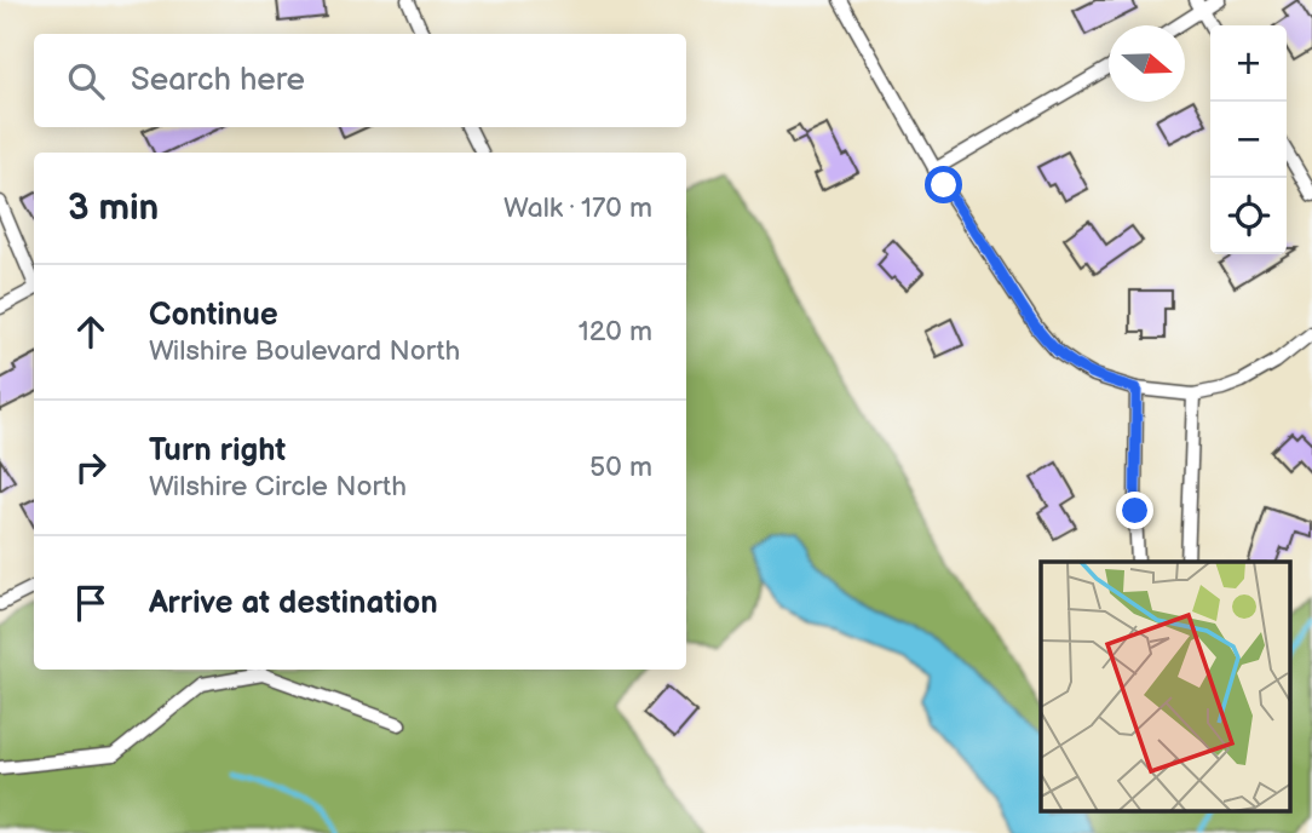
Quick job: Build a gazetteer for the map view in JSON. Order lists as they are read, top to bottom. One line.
{"north":"right","page":{"map_buttons":["+","−"],"search":"Search here","heading":["3 min","Walk · 170 m"],"list":[["Continue","Wilshire Boulevard North","120 m"],["Turn right","Wilshire Circle North","50 m"],"Arrive at destination"]}}
